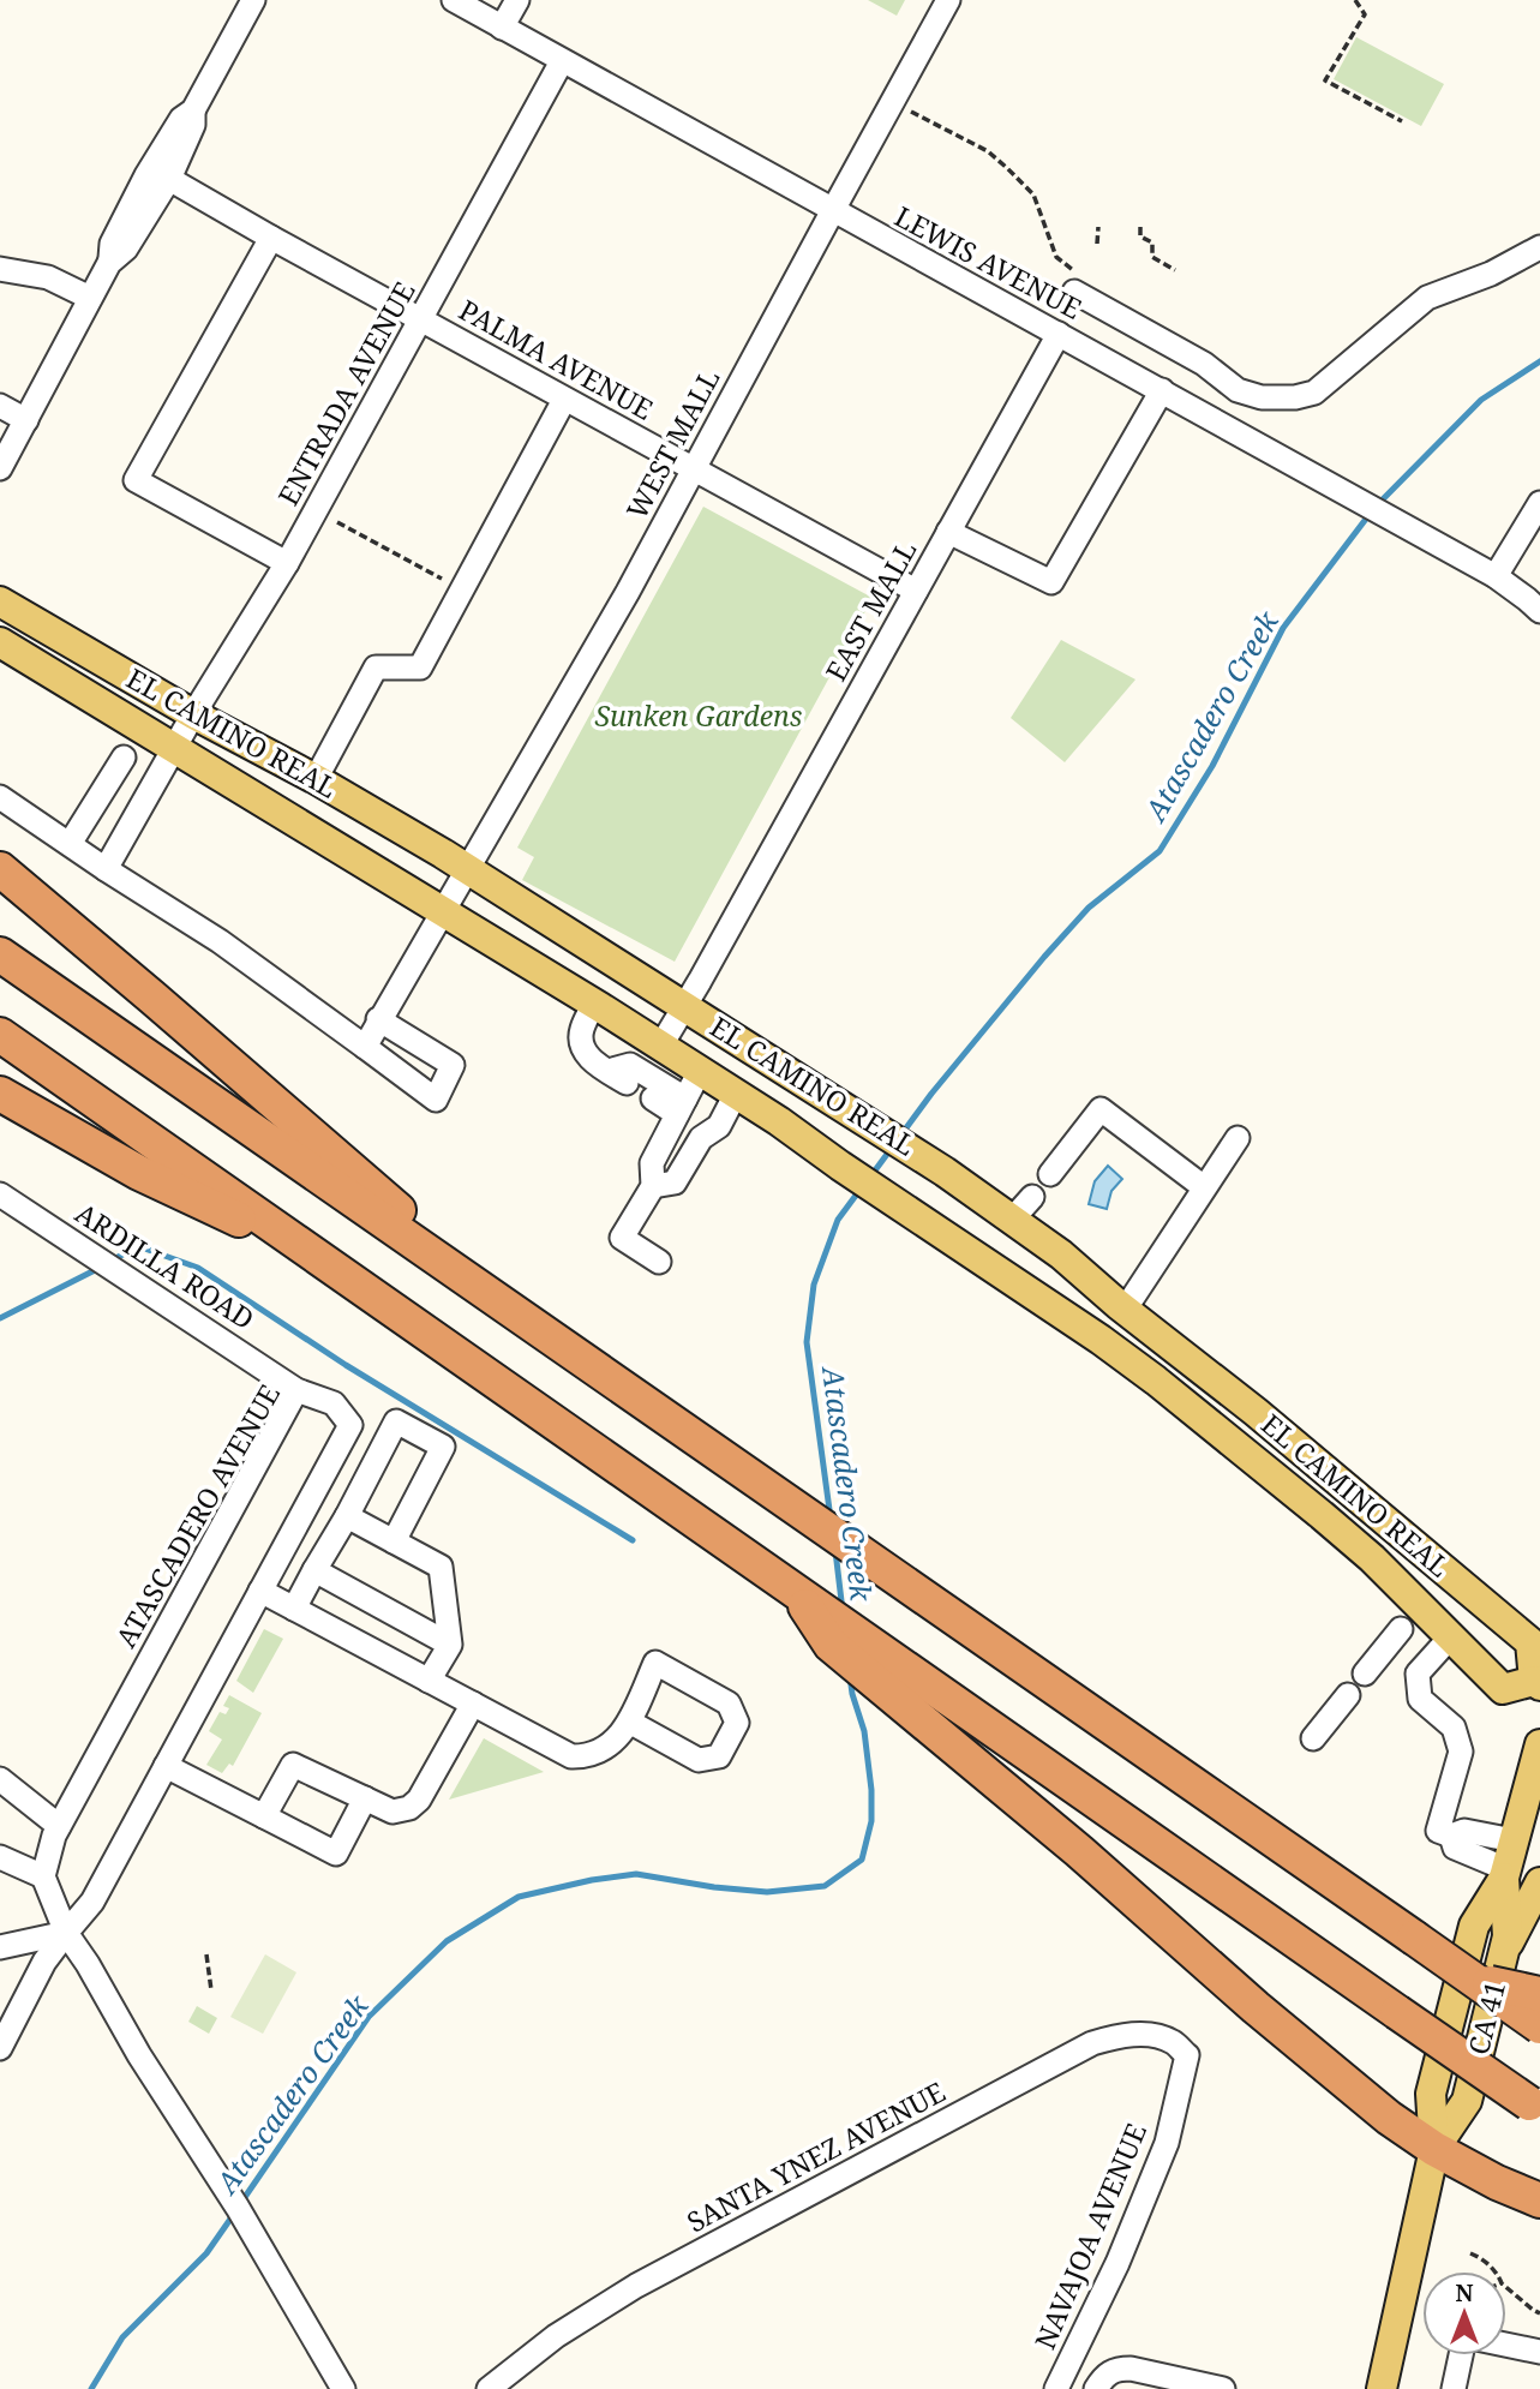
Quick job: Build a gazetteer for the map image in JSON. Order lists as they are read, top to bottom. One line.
{"streets":{"main road":["EL CAMINO REAL","CA 41"],"street":["LEWIS AVENUE","PALMA AVENUE","ENTRADA AVENUE","WEST MALL","EAST MALL","ARDILLA ROAD","ATASCADERO AVENUE","SANTA YNEZ AVENUE","NAVAJOA AVENUE"]},"crossings":[["LEWIS AVENUE","ENTRADA AVENUE"],["LEWIS AVENUE","WEST MALL"],["LEWIS AVENUE","EAST MALL"],["PALMA AVENUE","ENTRADA AVENUE"],["PALMA AVENUE","WEST MALL"],["PALMA AVENUE","EAST MALL"],["ENTRADA AVENUE","EL CAMINO REAL"],["WEST MALL","EL CAMINO REAL"],["EAST MALL","EL CAMINO REAL"],["ARDILLA ROAD","ATASCADERO AVENUE"],["SANTA YNEZ AVENUE","NAVAJOA AVENUE"]],"water":["Atascadero Creek"],"parks":["Sunken Gardens"],"north":"top"}
